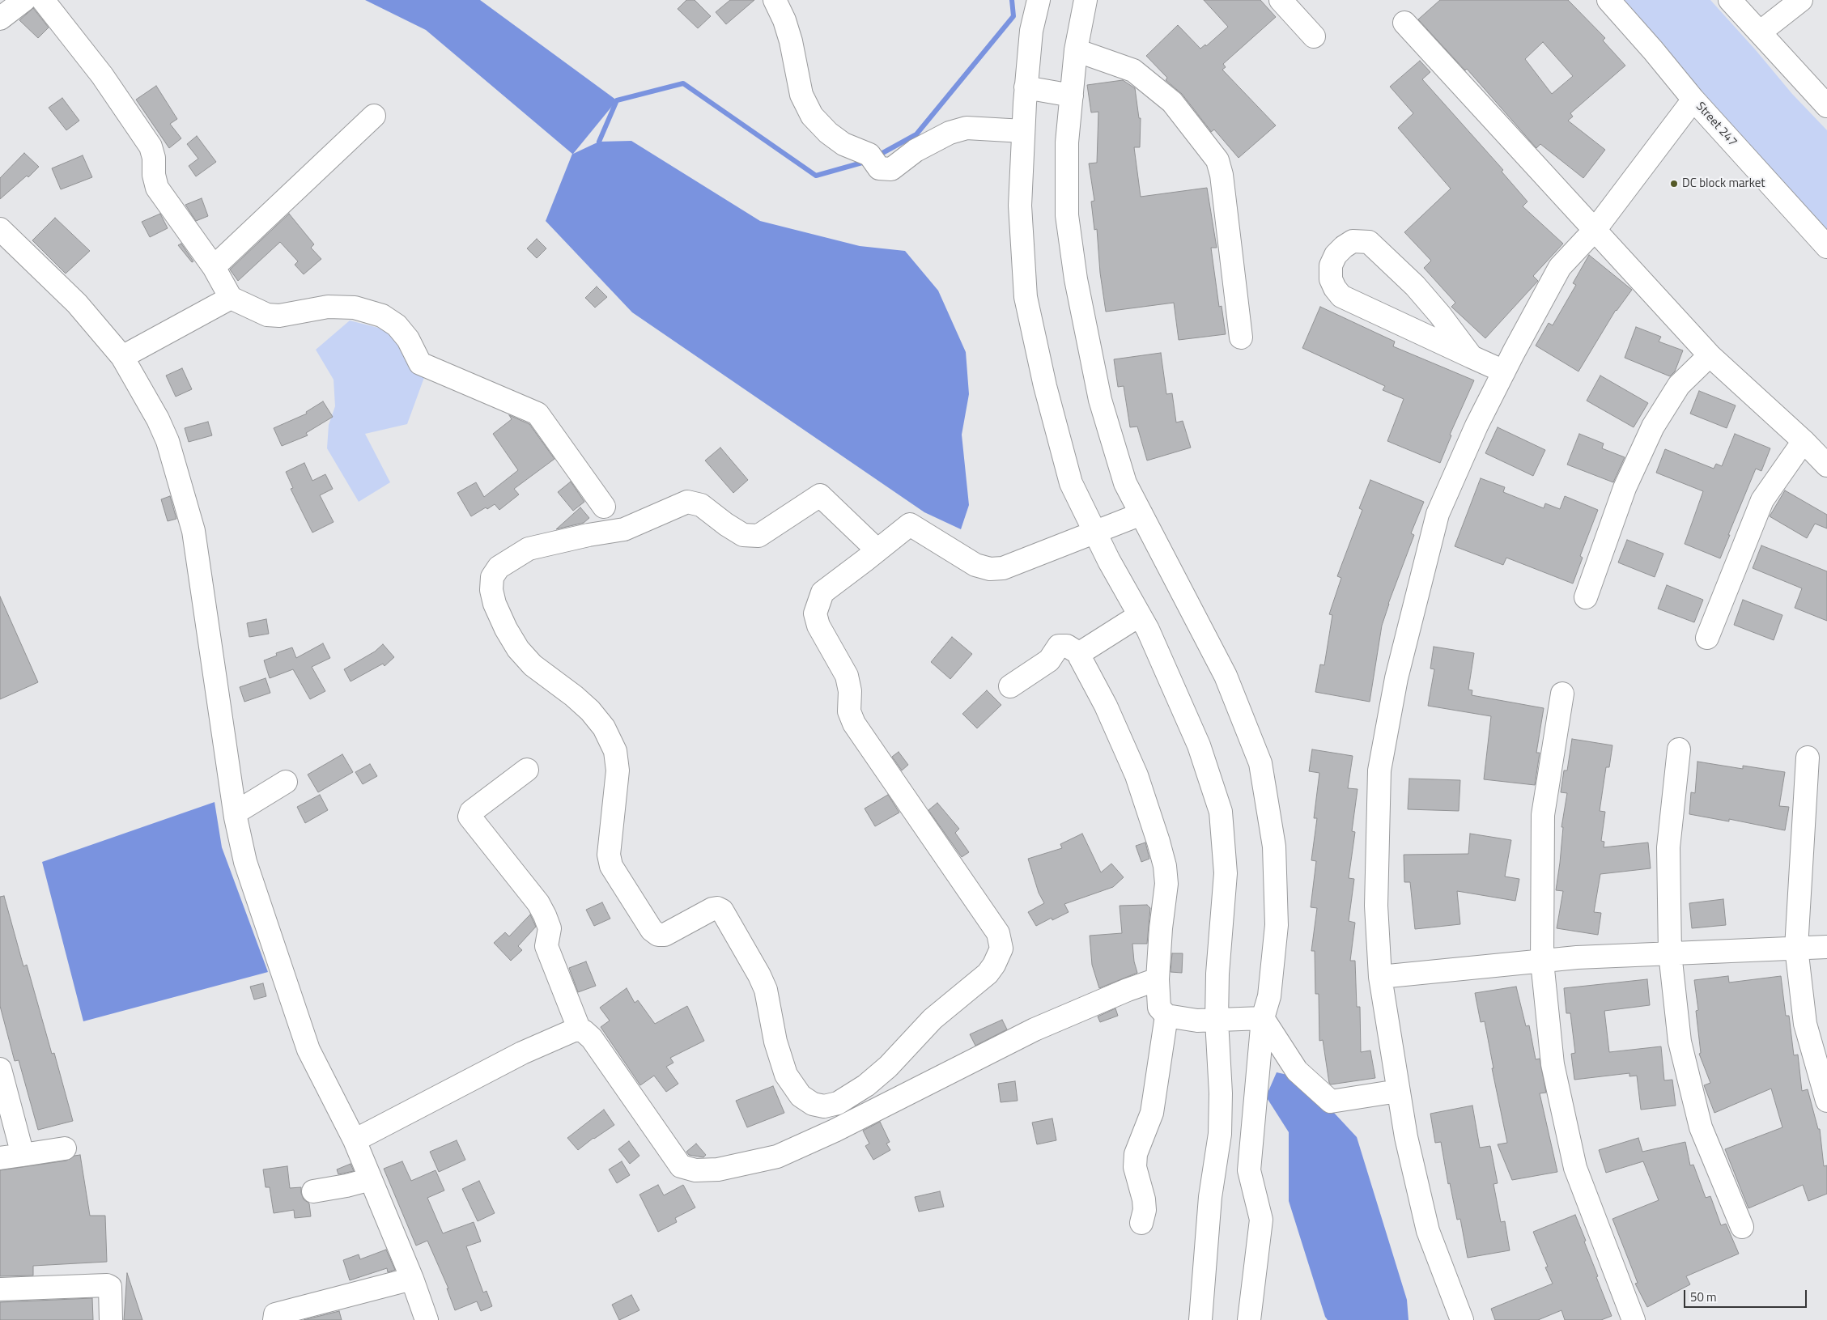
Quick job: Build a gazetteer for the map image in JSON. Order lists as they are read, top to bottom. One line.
{"streets":{"street":["Street 247"]},"places":["DC block market"],"scale_bar":"50 m"}
